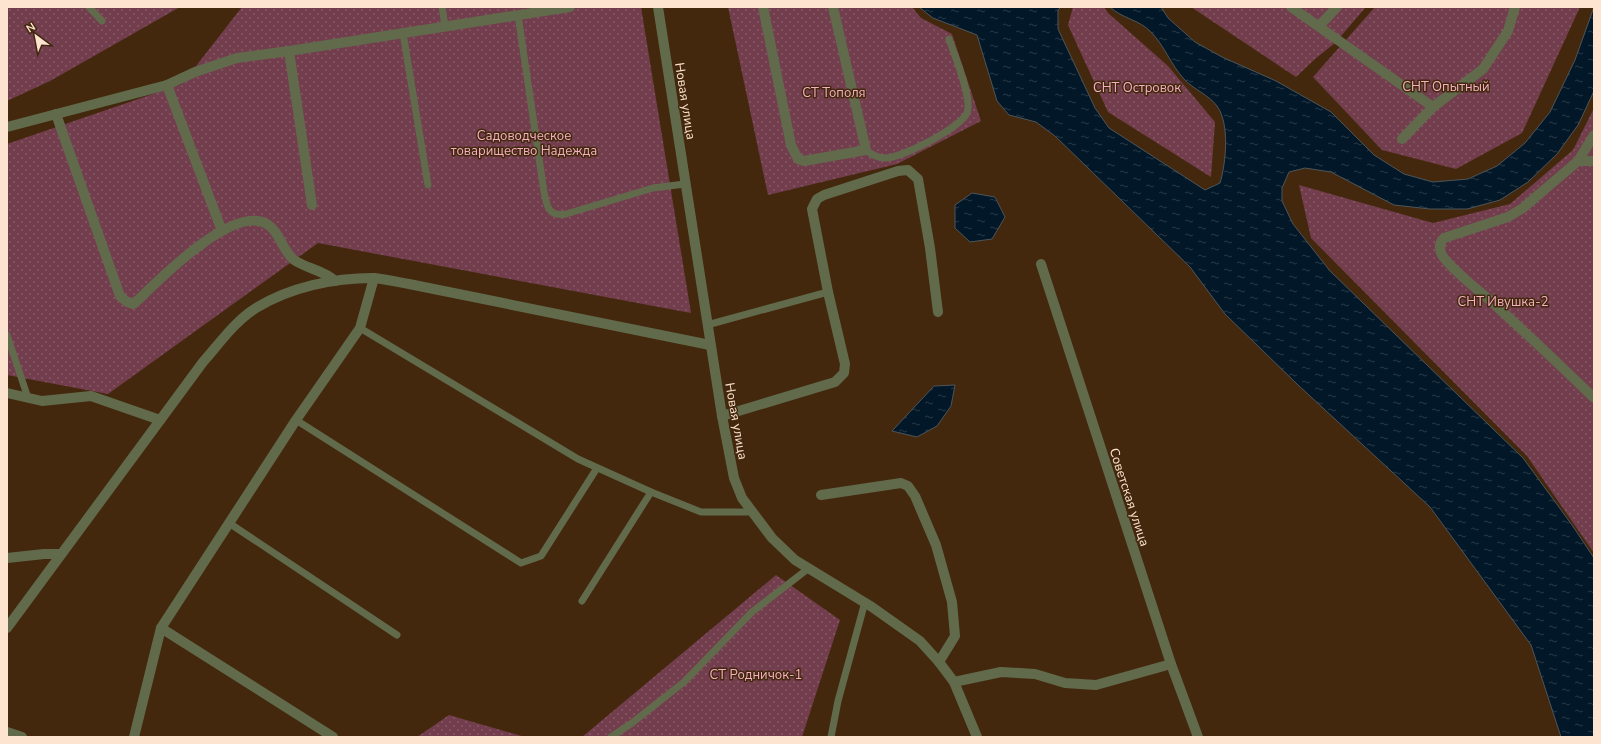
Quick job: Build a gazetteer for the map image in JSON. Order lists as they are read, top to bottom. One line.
{"streets":{"street":["Новая улица","Советская улица"]},"parks":["СНТ Опытный","СНТ Островок","СТ Тополя","Садоводческое товарищество Надежда","СНТ Ивушка-2","СТ Родничок-1"],"north":"top left"}
